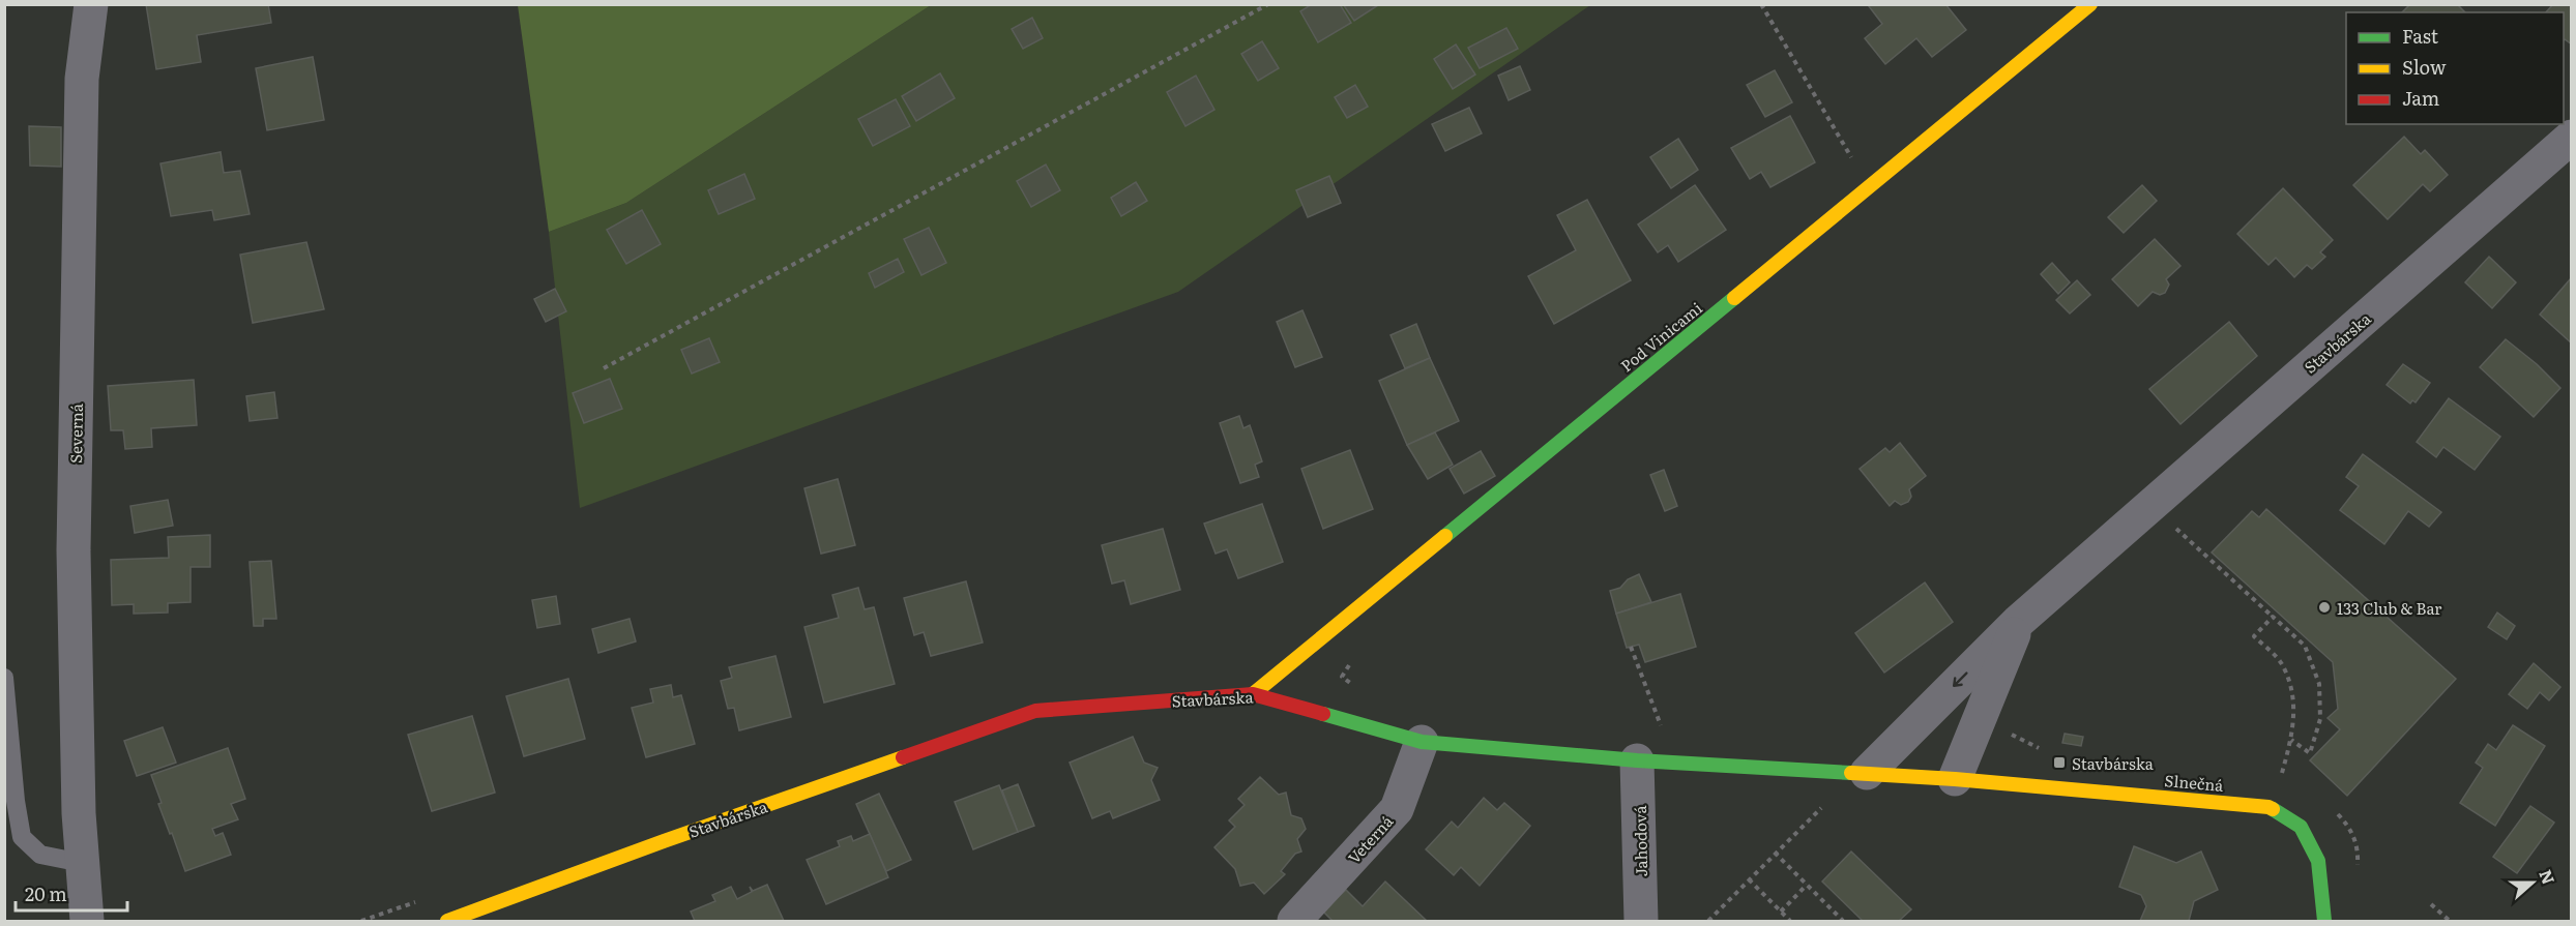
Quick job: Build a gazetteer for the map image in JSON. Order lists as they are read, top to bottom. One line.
{"streets":{"street":["Pod Vinicami","Stavbárska","Severná","Slnečná","Veterná","Jahodová"]},"crossings":[["Pod Vinicami","Stavbárska"],["Stavbárska","Slnečná"],["Stavbárska","Veterná"],["Stavbárska","Jahodová"]],"places":{"other":["133 Club & Bar"],"transit":["Stavbárska"]},"legend":["Fast","Slow","Jam"],"scale_bar":"20 m","north":"right"}
